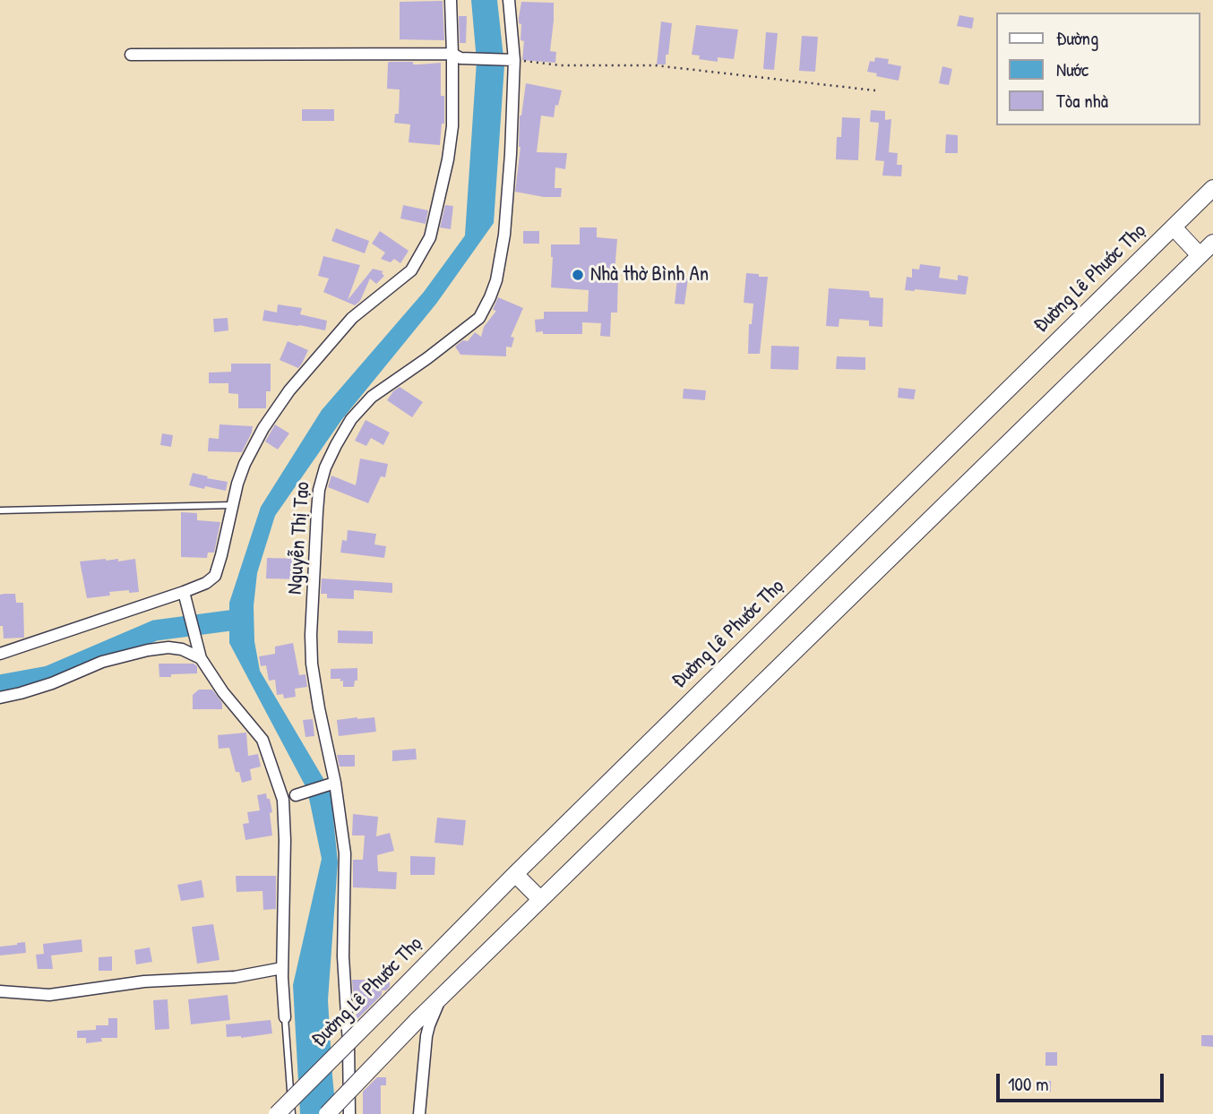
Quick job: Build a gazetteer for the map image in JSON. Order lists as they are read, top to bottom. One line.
{"streets":{"street":["Đường Lê Phước Thọ","Nguyễn Thị Tạo"]},"places":["Nhà thờ Bình An"],"legend":["Đường","Nước","Tòa nhà"],"scale_bar":"100 m"}
